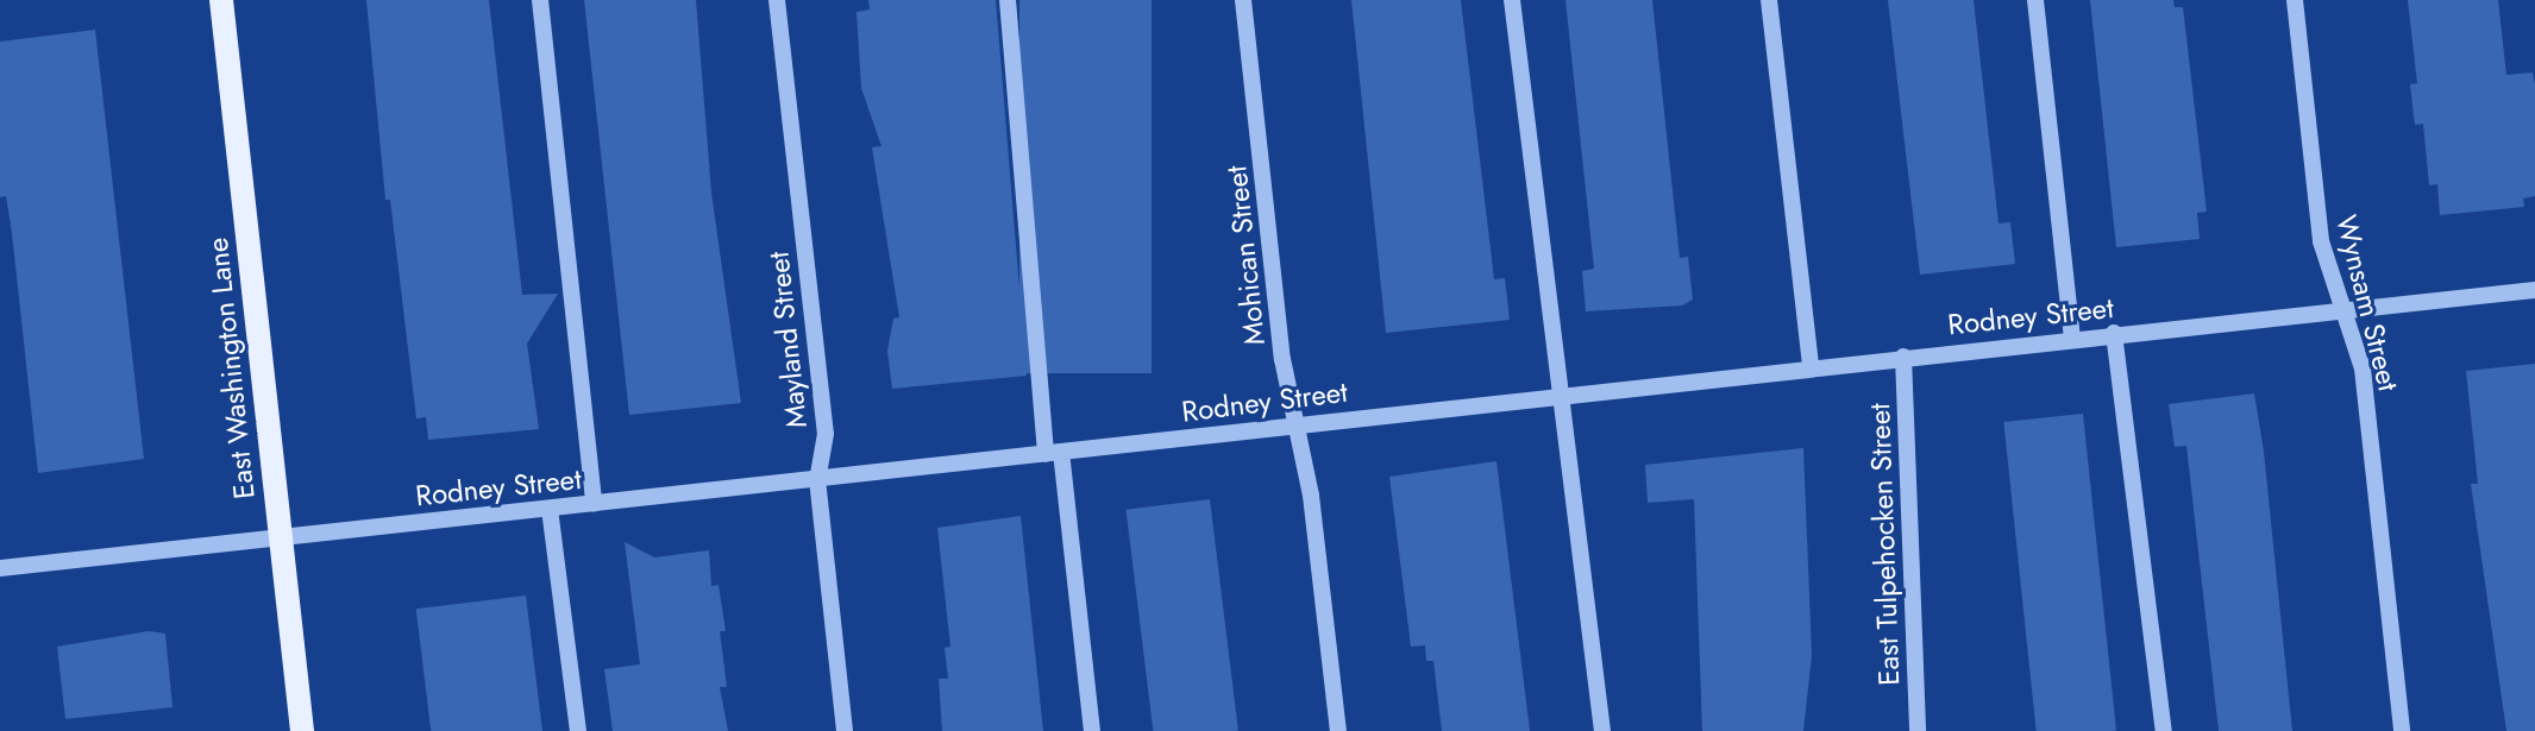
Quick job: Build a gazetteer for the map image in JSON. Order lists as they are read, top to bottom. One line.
{"streets":{"main road":["East Washington Lane"],"street":["Mohican Street","Wynsam Street","Rodney Street","Mayland Street","East Tulpehocken Street"]},"crossings":[["Mohican Street","Rodney Street"],["Wynsam Street","Rodney Street"],["Rodney Street","Mayland Street"],["Rodney Street","East Washington Lane"],["Rodney Street","East Tulpehocken Street"]]}
